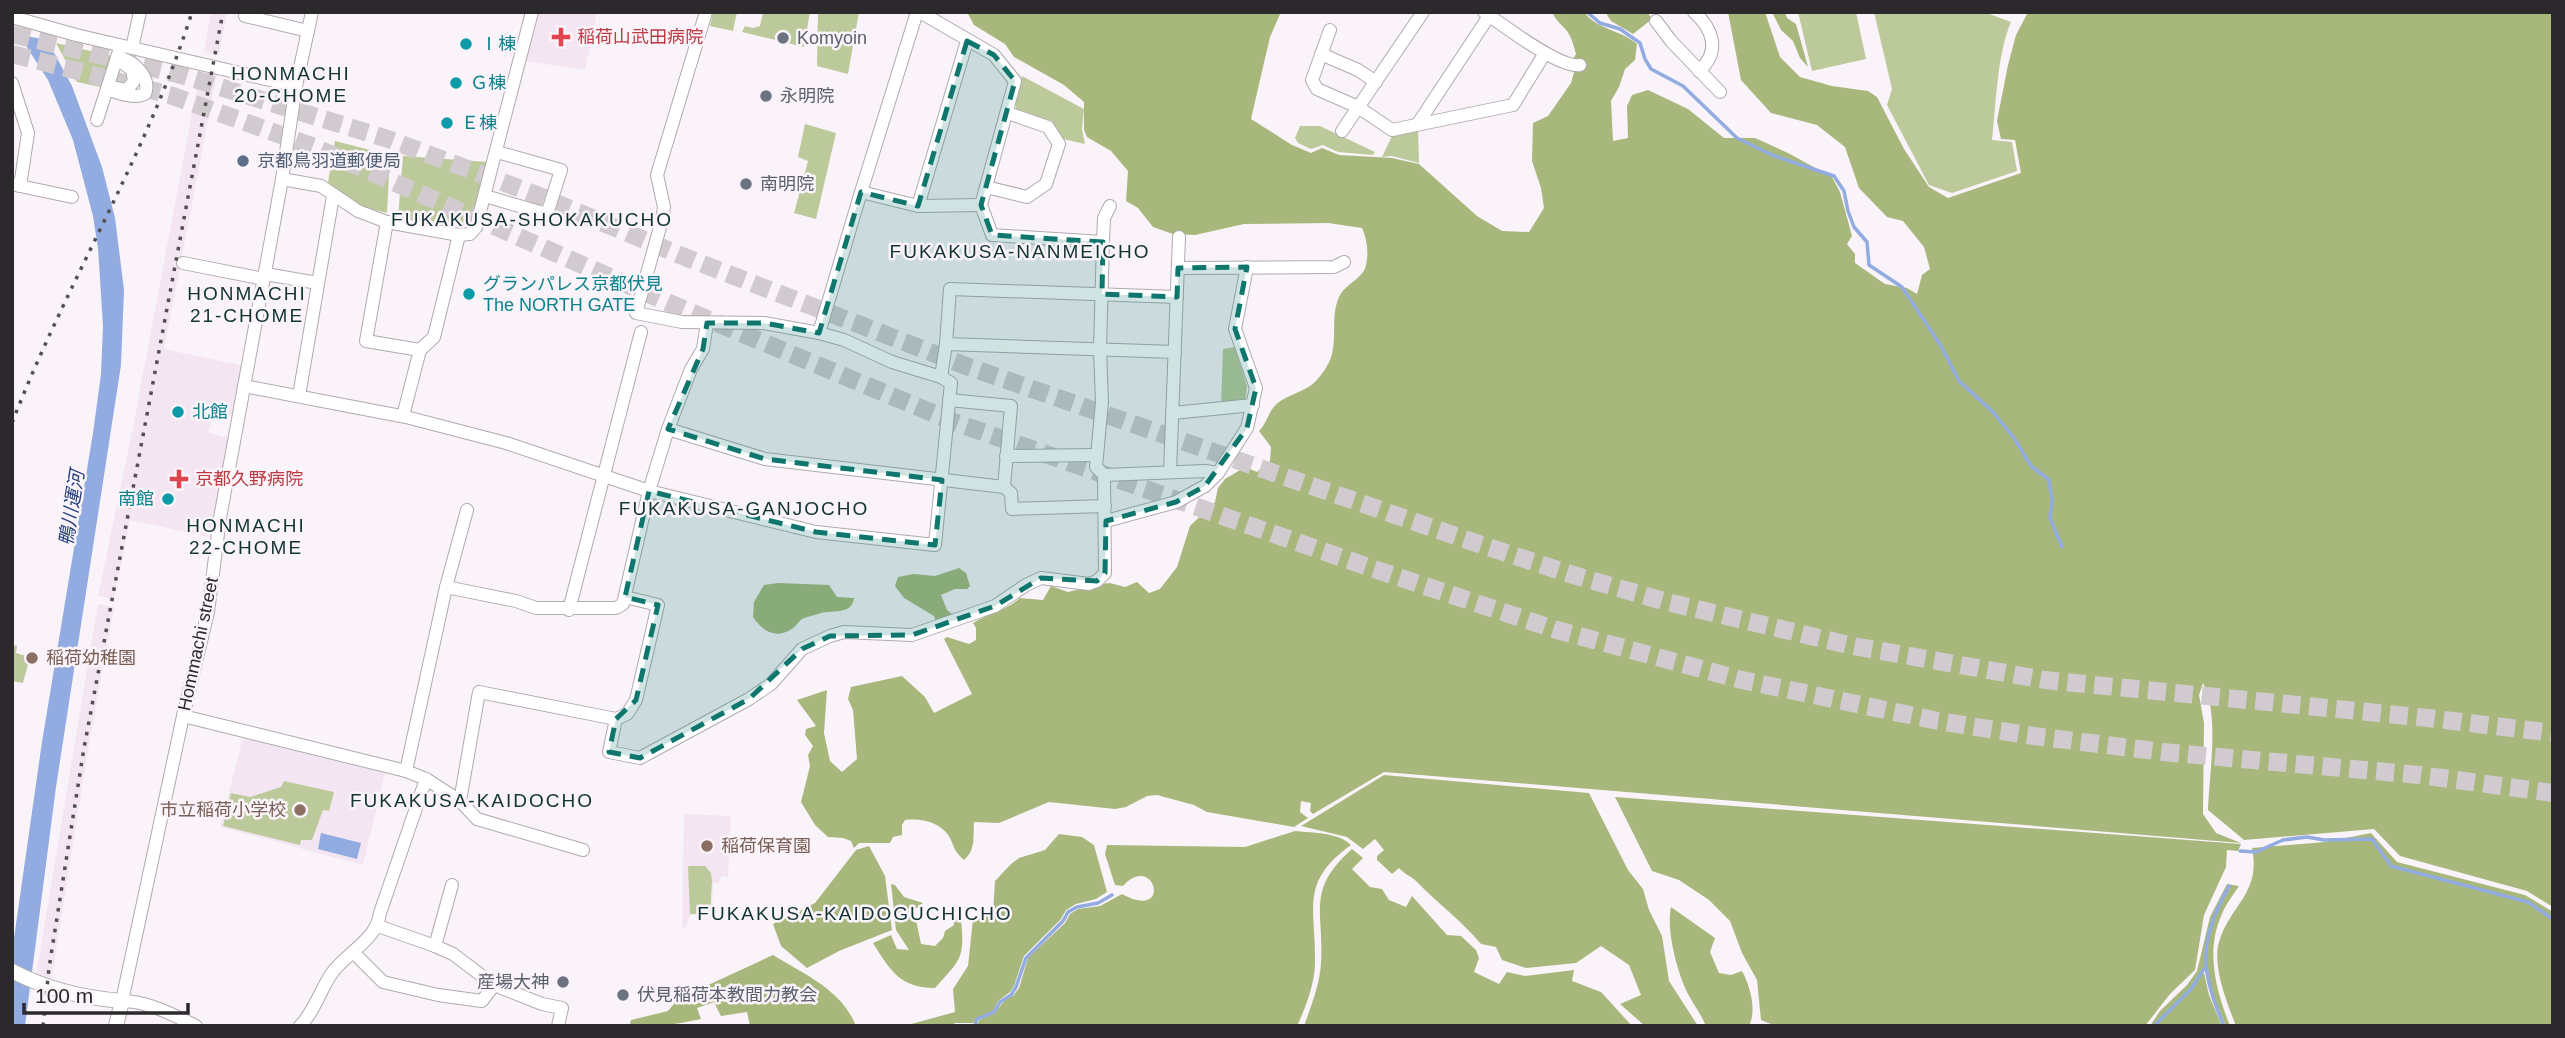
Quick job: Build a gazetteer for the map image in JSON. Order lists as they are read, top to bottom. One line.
{"streets":{"main road":["Hommachi street"]},"districts":["HONMACHI 20-CHOME","FUKAKUSA-SHOKAKUCHO","FUKAKUSA-NANMEICHO","HONMACHI 21-CHOME","FUKAKUSA-GANJOCHO","HONMACHI 22-CHOME","FUKAKUSA-KAIDOCHO","FUKAKUSA-KAIDOGUCHICHO"],"water":["鴨川運河"],"places":{"health":["稲荷山武田病院","京都久野病院"],"other":["Komyoin","Ⅰ棟","Ｇ棟","永明院","Ｅ棟","京都鳥羽道郵便局","南明院","グランパレス京都伏見 The NORTH GATE","北館","南館","稲荷幼稚園","市立稲荷小学校","稲荷保育園","産場大神","伏見稲荷本教間力教会"]},"scale_bar":"100 m"}
